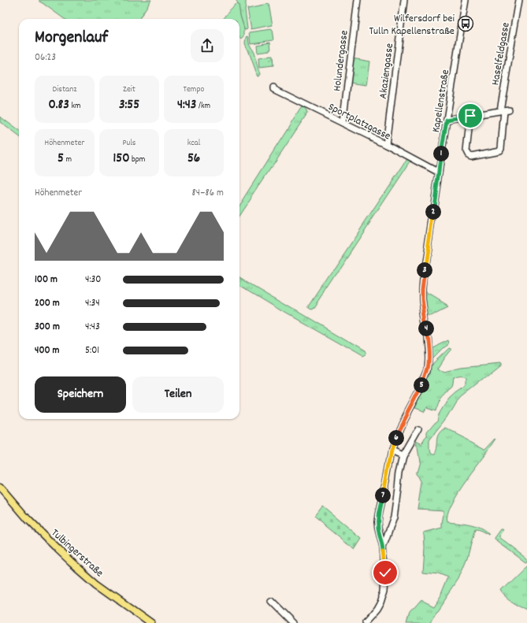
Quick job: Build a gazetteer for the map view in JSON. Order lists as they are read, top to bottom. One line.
{"streets":{"main road":["Tulbingerstraße"],"street":["Haselfeldgasse","Holundergasse","Akaziengasse","Kapellenstraße","Sportplatzgasse"]},"crossings":[["Holundergasse","Sportplatzgasse"],["Akaziengasse","Sportplatzgasse"],["Kapellenstraße","Sportplatzgasse"]],"places":{"bus stop":["Wilfersdorf bei Tulln Kapellenstraße"]},"page":{"heading":["Morgenlauf","06:23"],"stats":[["Distanz","0.83 km"],["Zeit","3:55"],["Tempo","4:43 /km"],["Höhenmeter","5 m"],["Puls","150 bpm"],["kcal","56"]],"pins":["1","2","3","4","5","6","7"],"chart":["Höhenmeter","84–86 m"],"list":[{"name":"100 m","note":"4:30"},{"name":"200 m","note":"4:34"},{"name":"300 m","note":"4:43"},{"name":"400 m","note":"5:01"}],"buttons":["Speichern","Teilen"]}}
